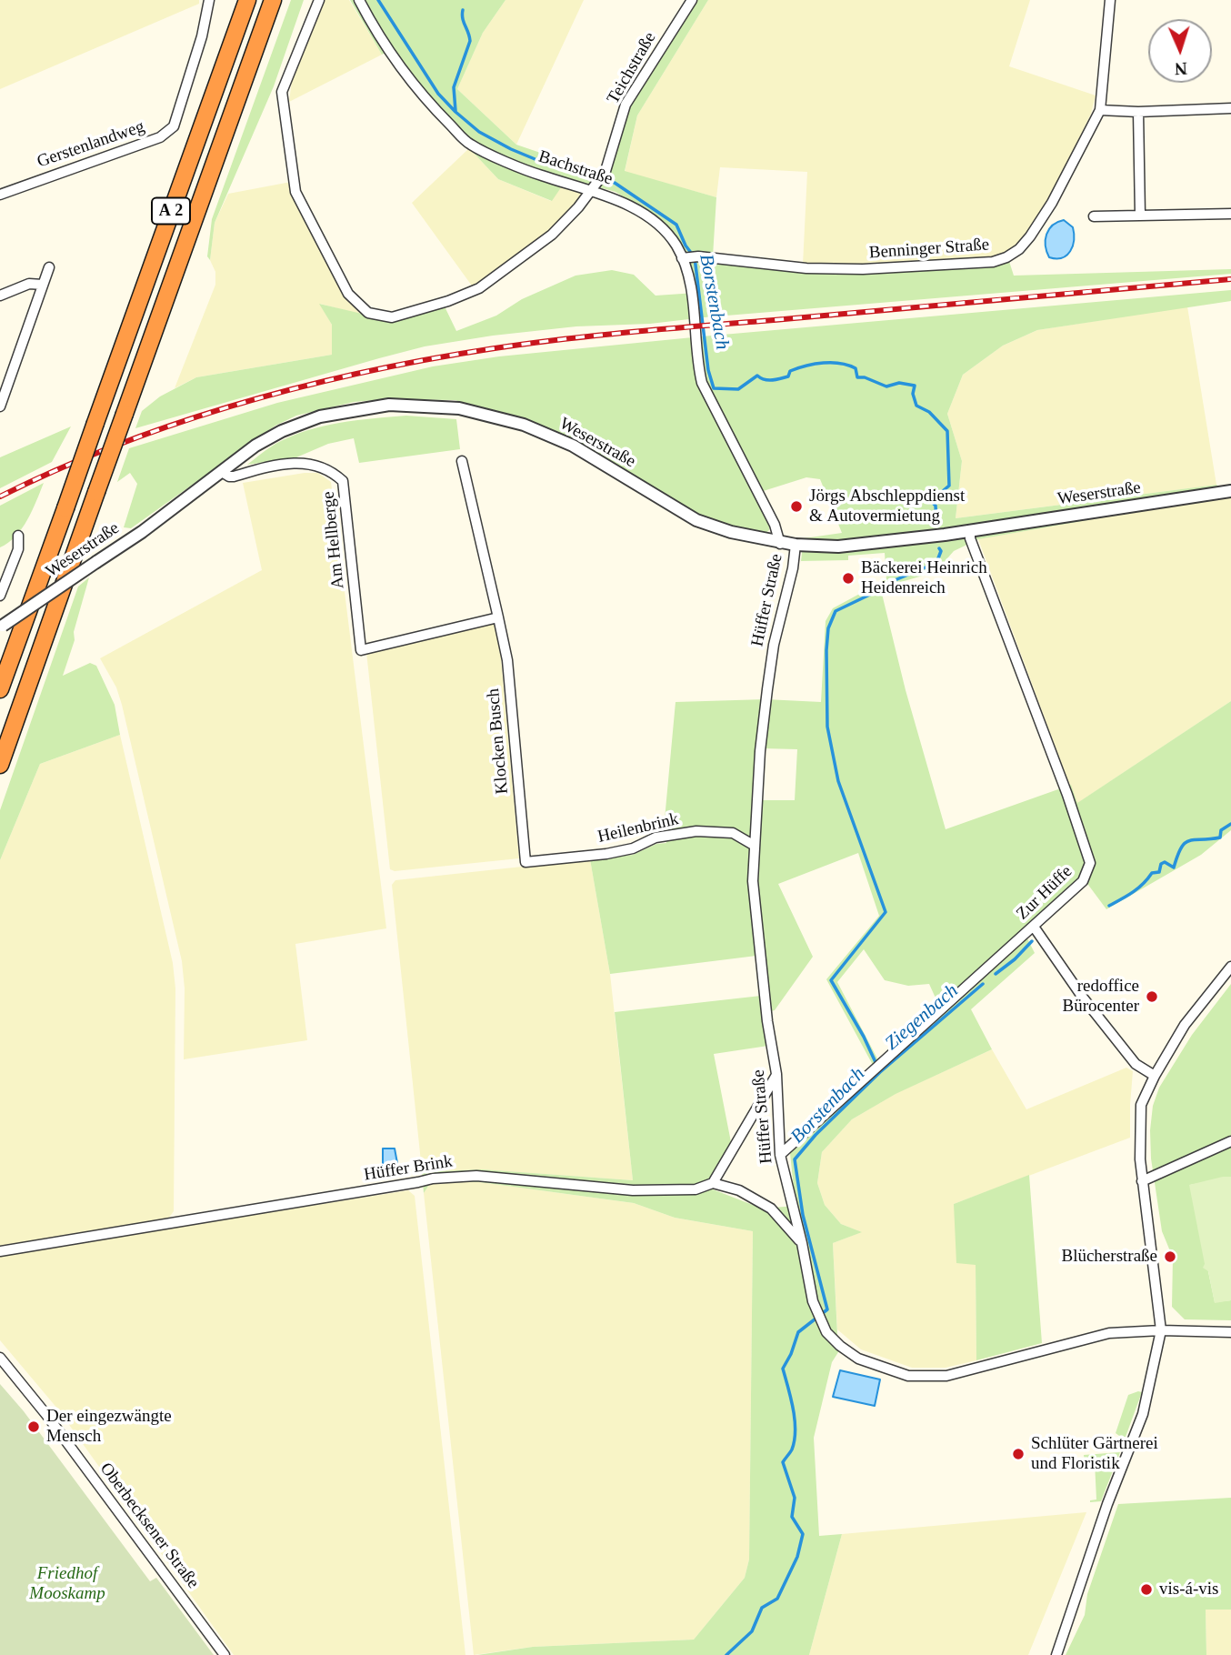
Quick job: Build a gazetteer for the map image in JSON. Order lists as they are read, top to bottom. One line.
{"streets":{"highway":["A 2"],"street":["Teichstraße","Gerstenlandweg","Bachstraße","Benninger Straße","Weserstraße","Am Hellberge","Hüffer Straße","Klocken Busch","Heilenbrink","Zur Hüffe","Hüffer Brink","Oberbecksener Straße"]},"crossings":[["Teichstraße","Bachstraße"],["Bachstraße","Benninger Straße"],["Bachstraße","Weserstraße"],["Weserstraße","Am Hellberge"],["Weserstraße","Hüffer Straße"],["Weserstraße","Zur Hüffe"],["Am Hellberge","Klocken Busch"],["Hüffer Straße","Heilenbrink"],["Hüffer Straße","Zur Hüffe"],["Hüffer Straße","Hüffer Brink"],["Klocken Busch","Heilenbrink"]],"water":["Borstenbach","Ziegenbach"],"parks":["Friedhof Mooskamp"],"places":["Jörgs Abschleppdienst & Autovermietung","Bäckerei Heinrich Heidenreich","redoffice Bürocenter","Blücherstraße","Der eingezwängte Mensch","Schlüter Gärtnerei und Floristik","vis-á-vis"],"north":"bottom"}
